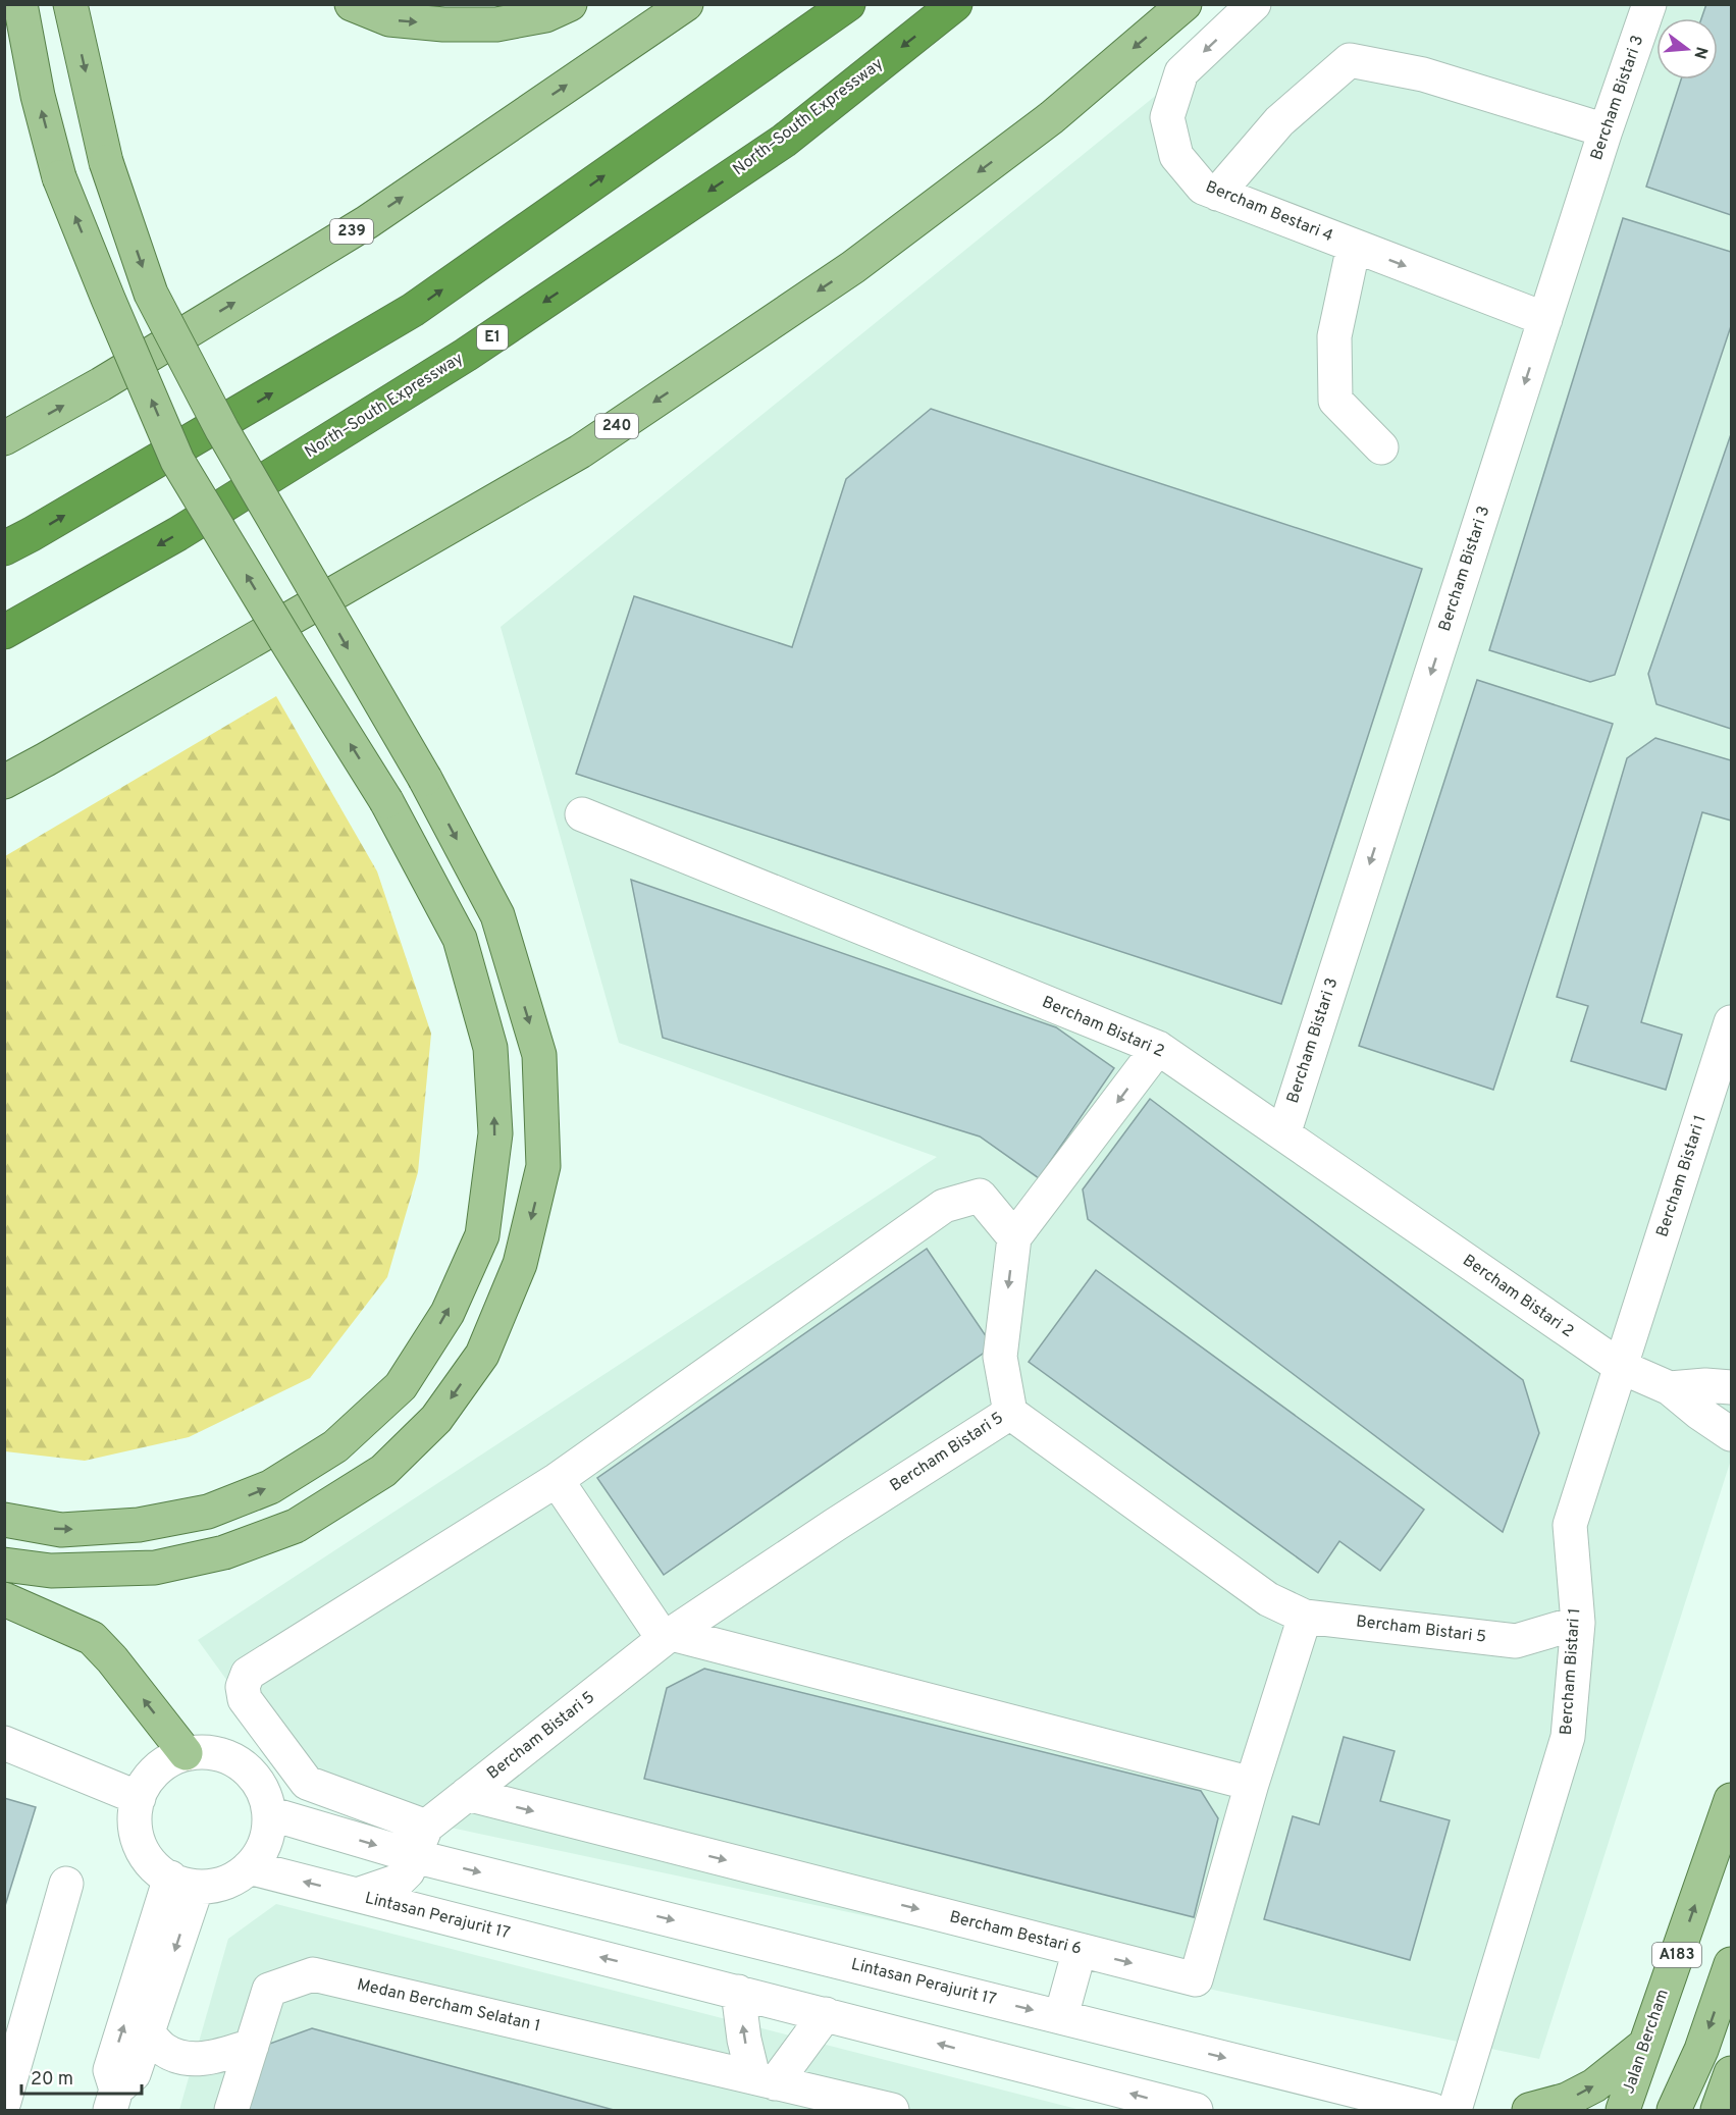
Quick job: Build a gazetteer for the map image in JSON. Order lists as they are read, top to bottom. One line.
{"streets":{"highway":["North–South Expressway","E1"],"main road":["239","240","A183","Jalan Bercham"],"street":["Bercham Bistari 3","Bercham Bestari 4","Bercham Bistari 2","Bercham Bistari 1","Bercham Bistari 5","Lintasan Perajurit 17","Bercham Bestari 6","Medan Bercham Selatan 1"]},"crossings":[["Bercham Bistari 3","Bercham Bestari 4"],["Bercham Bistari 3","Bercham Bistari 2"],["Bercham Bistari 2","Bercham Bistari 1"],["Bercham Bistari 1","Bercham Bistari 5"],["Bercham Bistari 5","Lintasan Perajurit 17"],["Bercham Bistari 5","Bercham Bestari 6"]],"one_way":["Bercham Bistari 3"],"scale_bar":"20 m","north":"right"}
